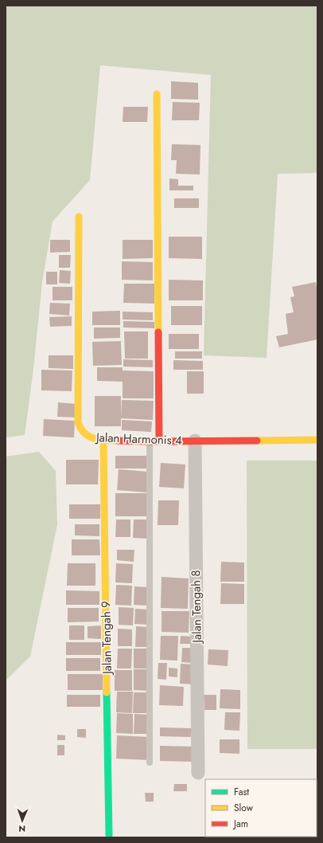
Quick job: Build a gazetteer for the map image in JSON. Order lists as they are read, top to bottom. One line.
{"streets":{"street":["Jalan Harmonis 4","Jalan Tengah 8","Jalan Tengah 9"]},"crossings":[["Jalan Harmonis 4","Jalan Tengah 8"],["Jalan Harmonis 4","Jalan Tengah 9"]],"legend":["Fast","Slow","Jam"],"north":"bottom"}
